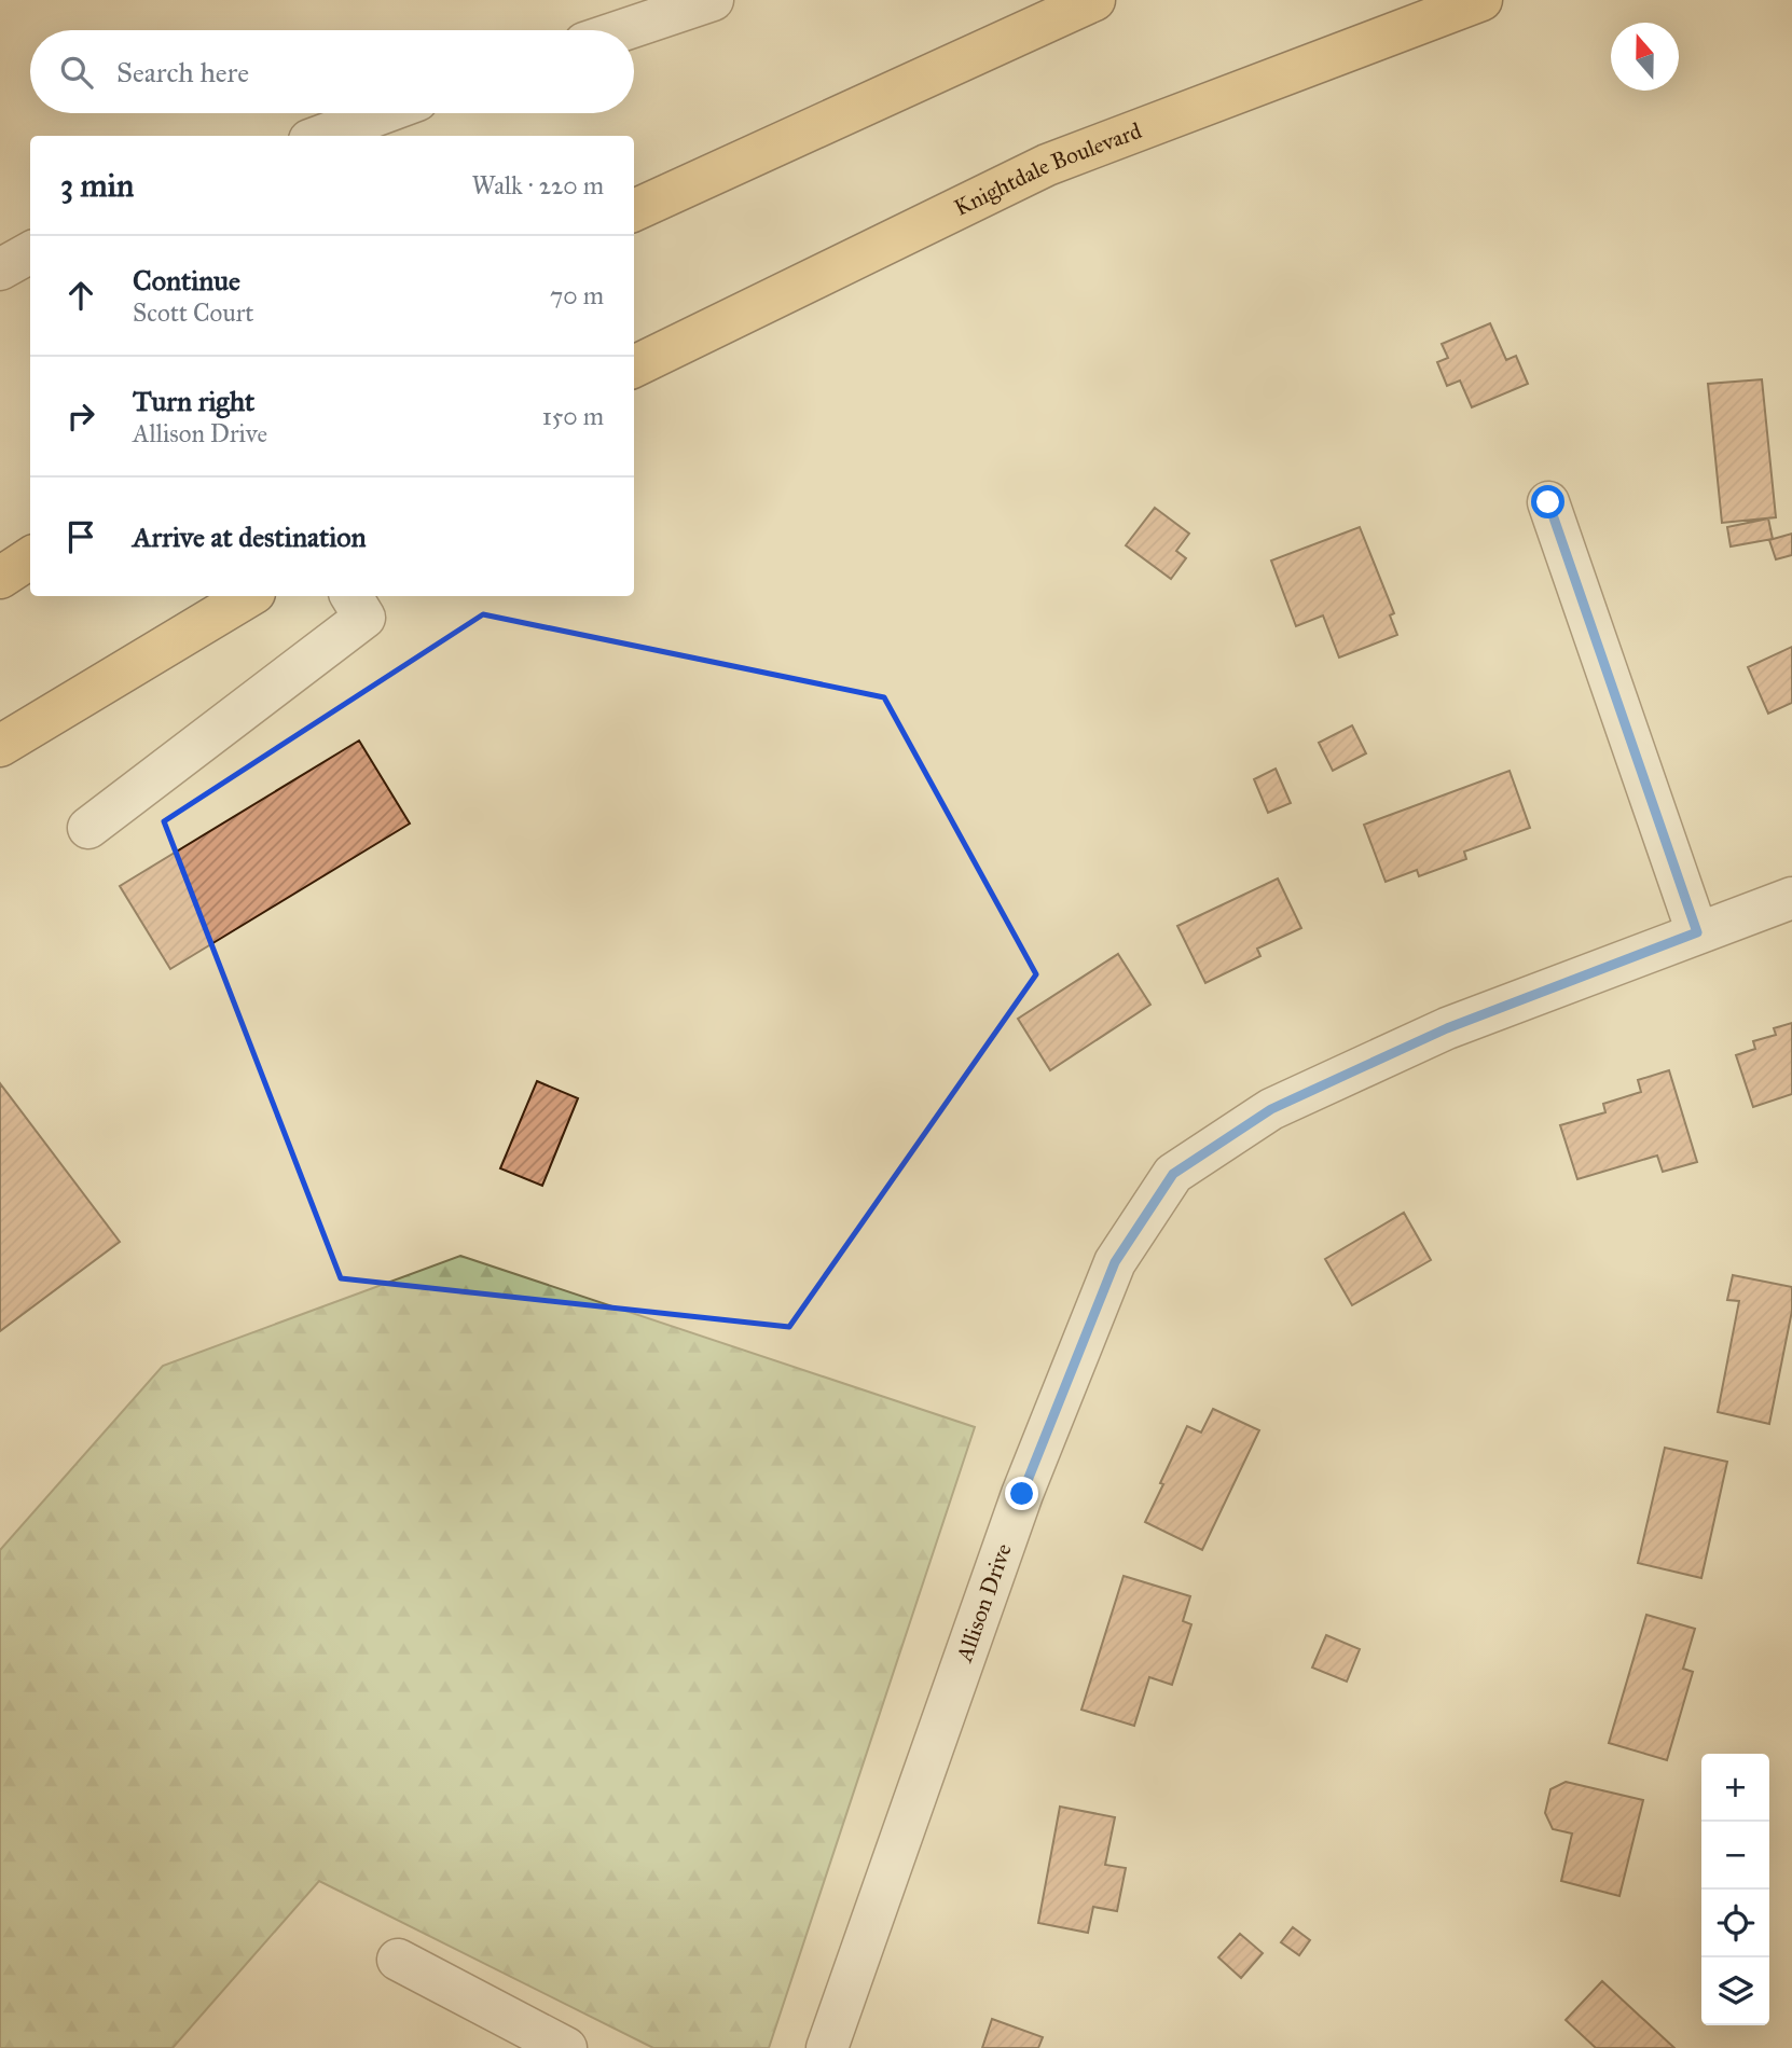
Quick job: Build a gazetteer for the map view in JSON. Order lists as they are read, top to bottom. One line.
{"streets":{"main road":["Knightdale Boulevard"],"street":["Allison Drive"]},"north":"top","page":{"search":"Search here","heading":["3 min","Walk · 220 m"],"list":[["Continue","Scott Court","70 m"],["Turn right","Allison Drive","150 m"],"Arrive at destination"],"map_buttons":["+","−"]}}
